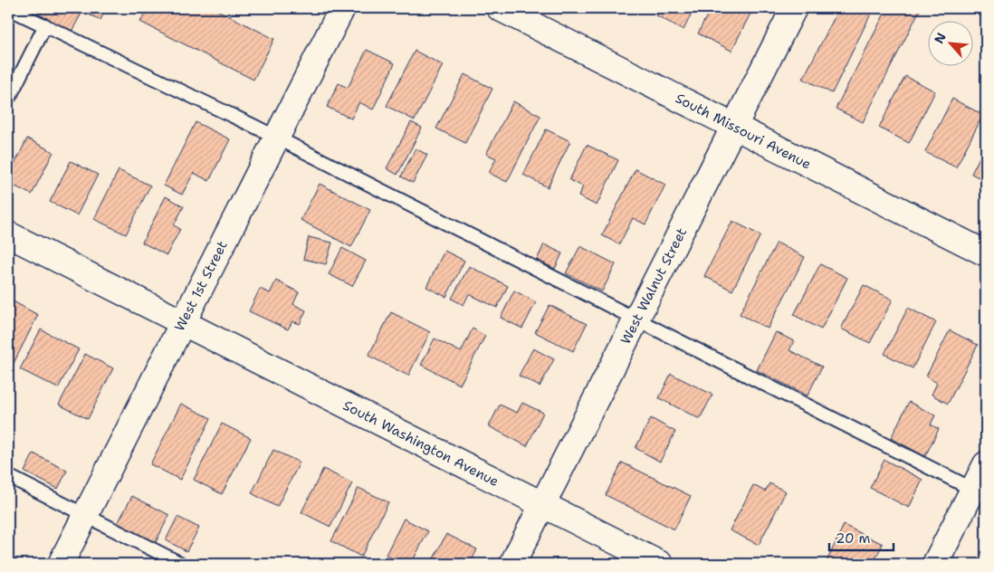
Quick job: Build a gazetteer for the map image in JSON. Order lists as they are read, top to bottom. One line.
{"streets":{"street":["South Missouri Avenue","West 1st Street","West Walnut Street","South Washington Avenue"]},"crossings":[["South Missouri Avenue","West Walnut Street"],["West 1st Street","South Washington Avenue"],["West Walnut Street","South Washington Avenue"]],"scale_bar":"20 m","north":"top left"}
